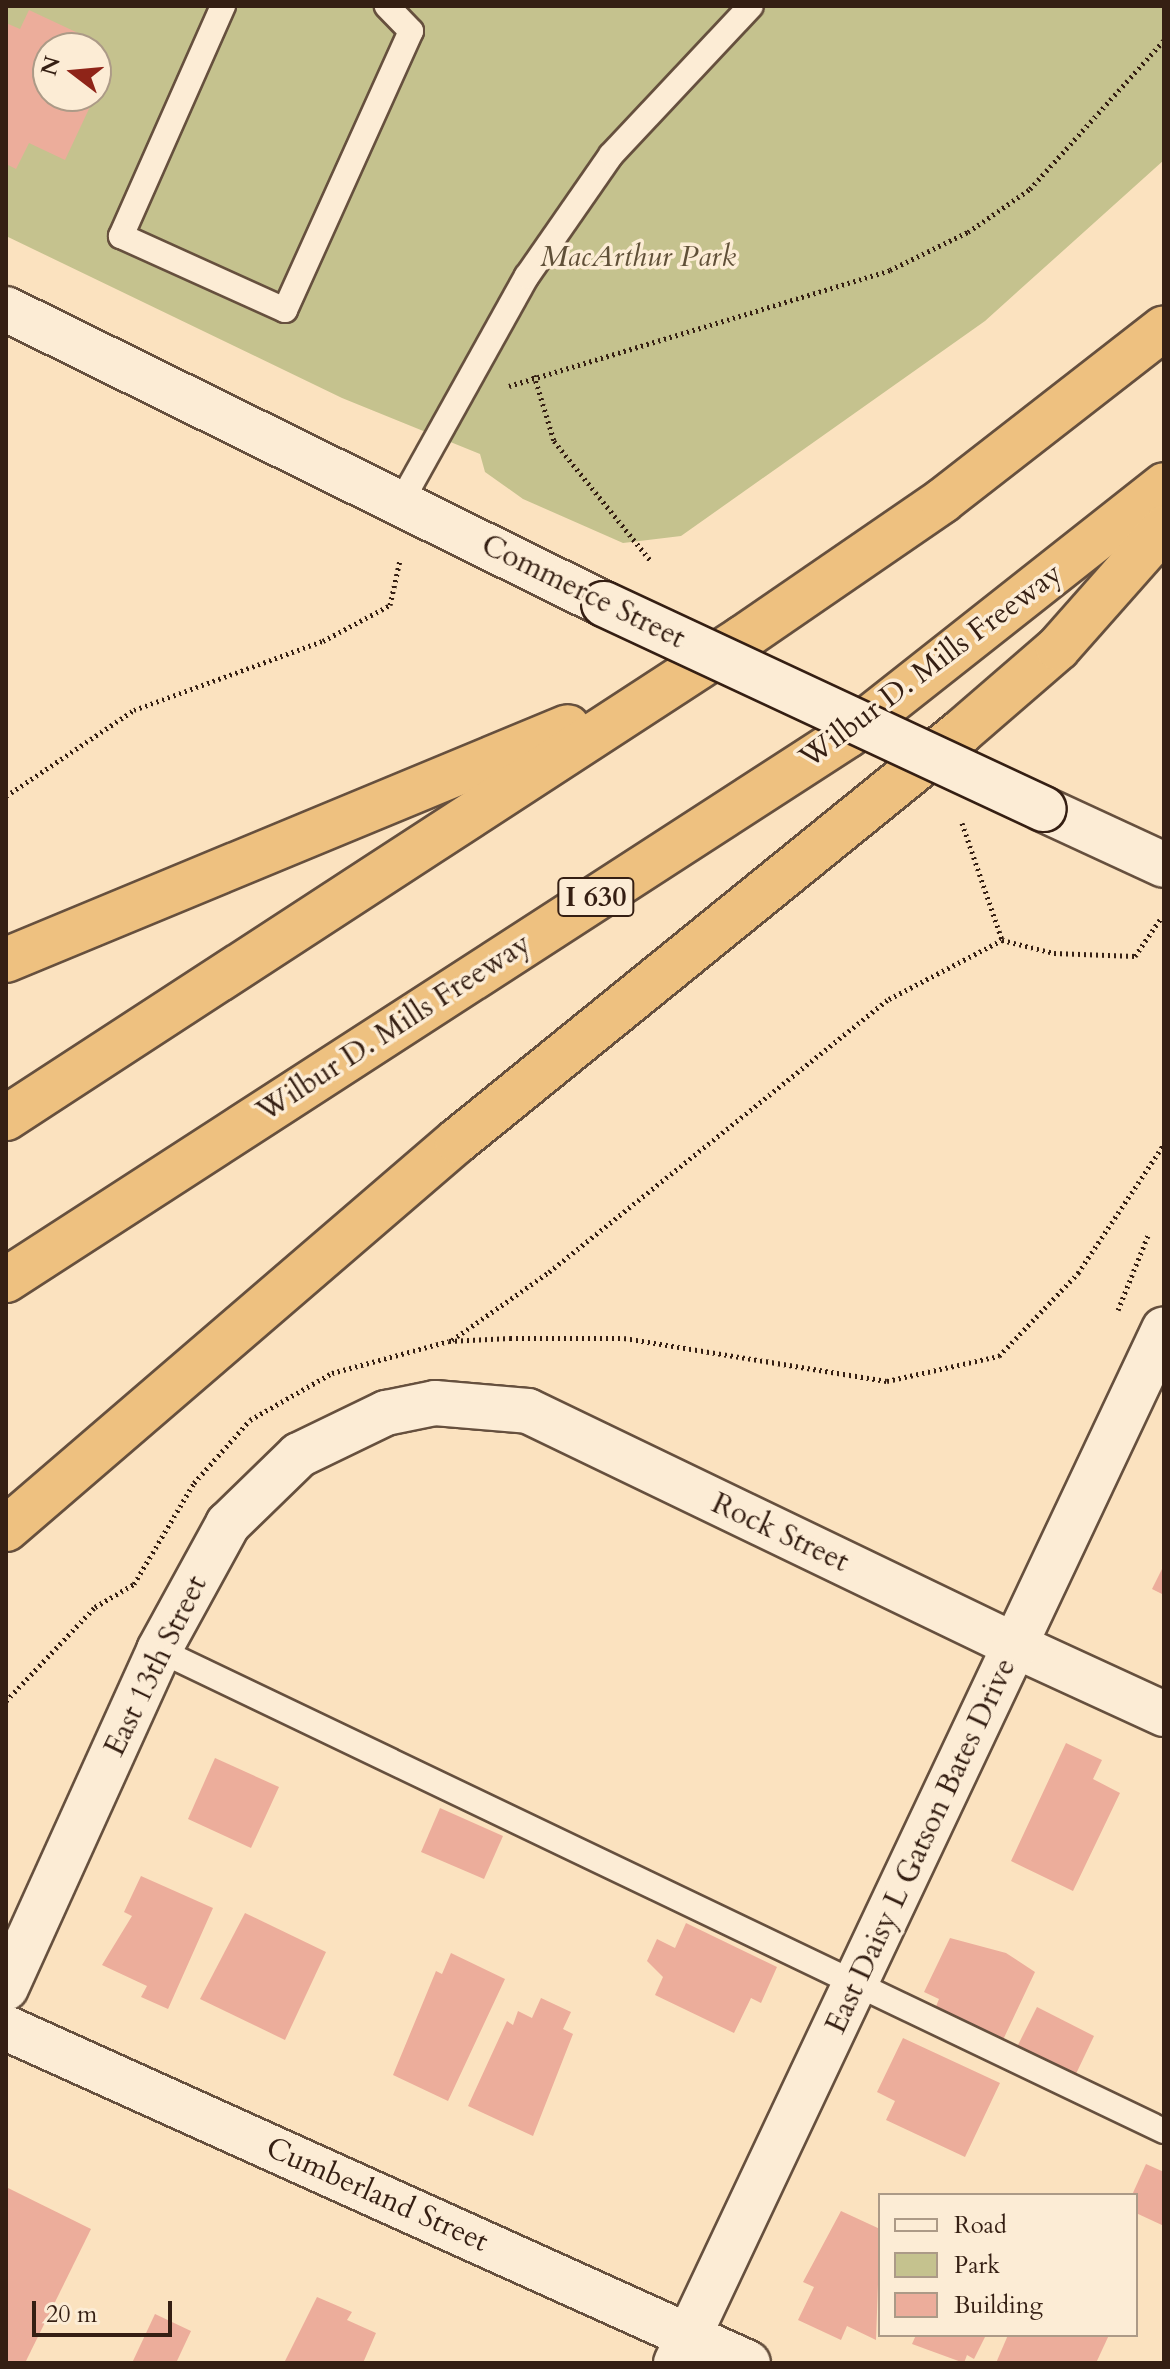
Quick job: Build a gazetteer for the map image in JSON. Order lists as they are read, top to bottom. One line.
{"streets":{"highway":["Wilbur D. Mills Freeway","I 630"],"street":["Commerce Street","Rock Street","East 13th Street","East Daisy L Gatson Bates Drive","Cumberland Street"]},"crossings":[["Rock Street","East 13th Street"],["Rock Street","East Daisy L Gatson Bates Drive"],["East Daisy L Gatson Bates Drive","Cumberland Street"]],"parks":["MacArthur Park"],"legend":["Road","Park","Building"],"scale_bar":"20 m","north":"left"}
